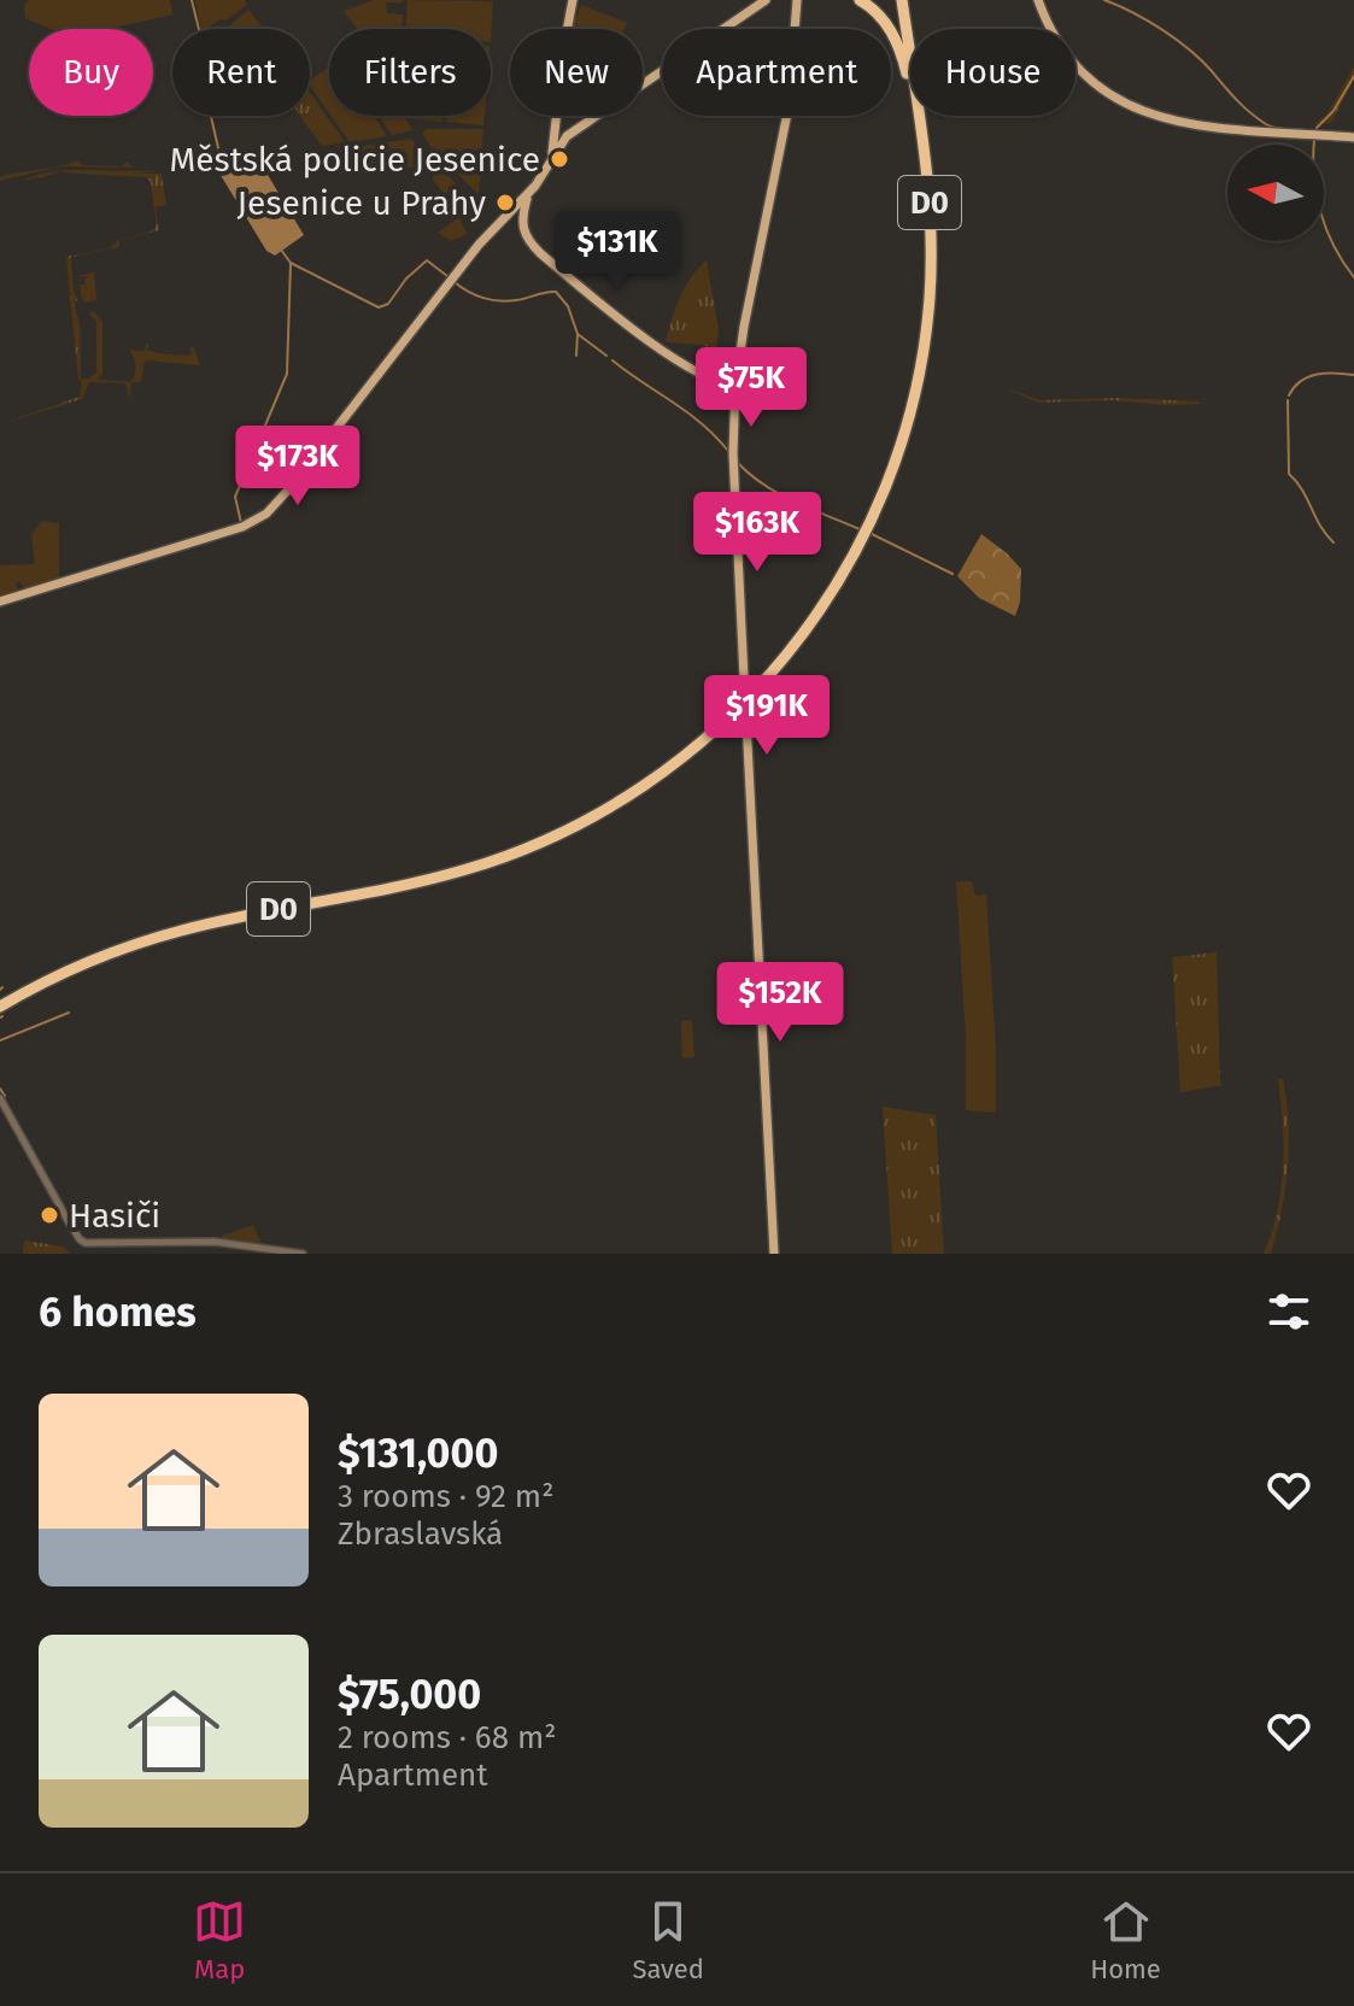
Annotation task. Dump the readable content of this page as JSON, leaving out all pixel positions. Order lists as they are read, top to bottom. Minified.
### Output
{"streets":{"highway":["D0"]},"places":["Městská policie Jesenice","Jesenice u Prahy","Hasiči"],"north":"left","page":{"chip":["Buy","Rent","Filters","New","Apartment","House"],"price":["$131K","$75K","$173K","$163K","$191K","$152K"],"heading":"6 homes","list":[{"name":"$131,000","note":"3 rooms · 92 m² · Zbraslavská"},{"name":"$75,000","note":"2 rooms · 68 m² · Apartment"}],"tabs":["Map","Saved","Home"]}}
